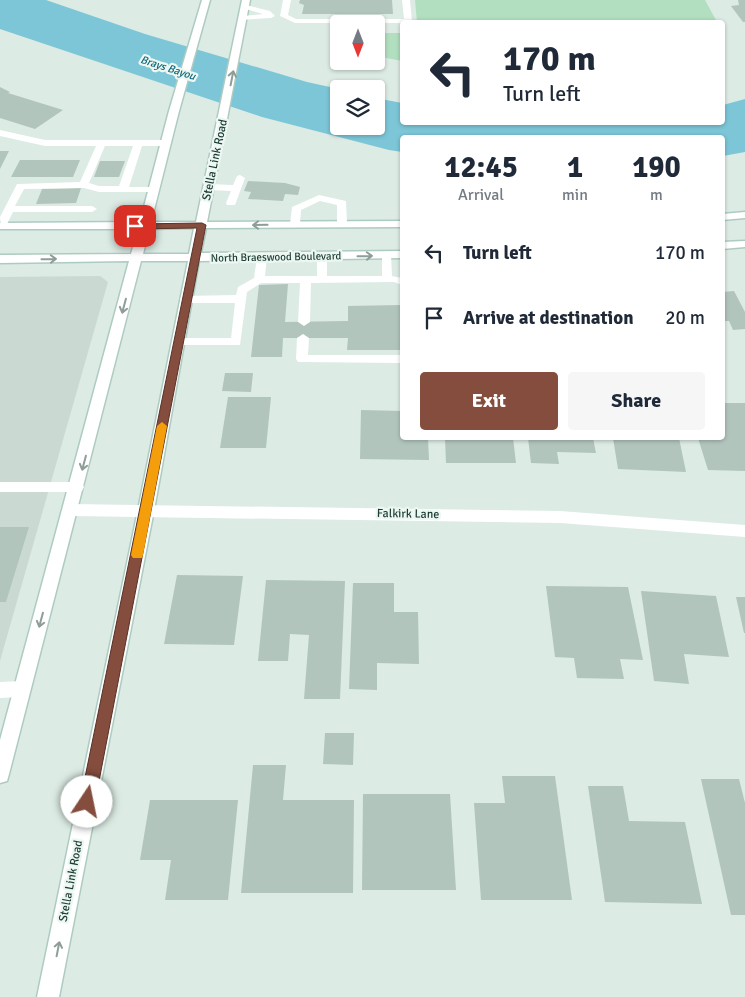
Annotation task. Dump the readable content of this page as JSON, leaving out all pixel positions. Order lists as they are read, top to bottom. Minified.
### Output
{"streets":{"main road":["Stella Link Road","North Braeswood Boulevard","Falkirk Lane"]},"crossings":[["Stella Link Road","North Braeswood Boulevard"],["Stella Link Road","Falkirk Lane"]],"water":["Brays Bayou"],"north":"bottom","page":{"turn":["170 m","Turn left"],"eta":["12:45","Arrival","1","min","190","m"],"list":[{"name":"Turn left","value":"170 m"},{"name":"Arrive at destination","value":"20 m"}],"buttons":["Exit","Share"]}}
